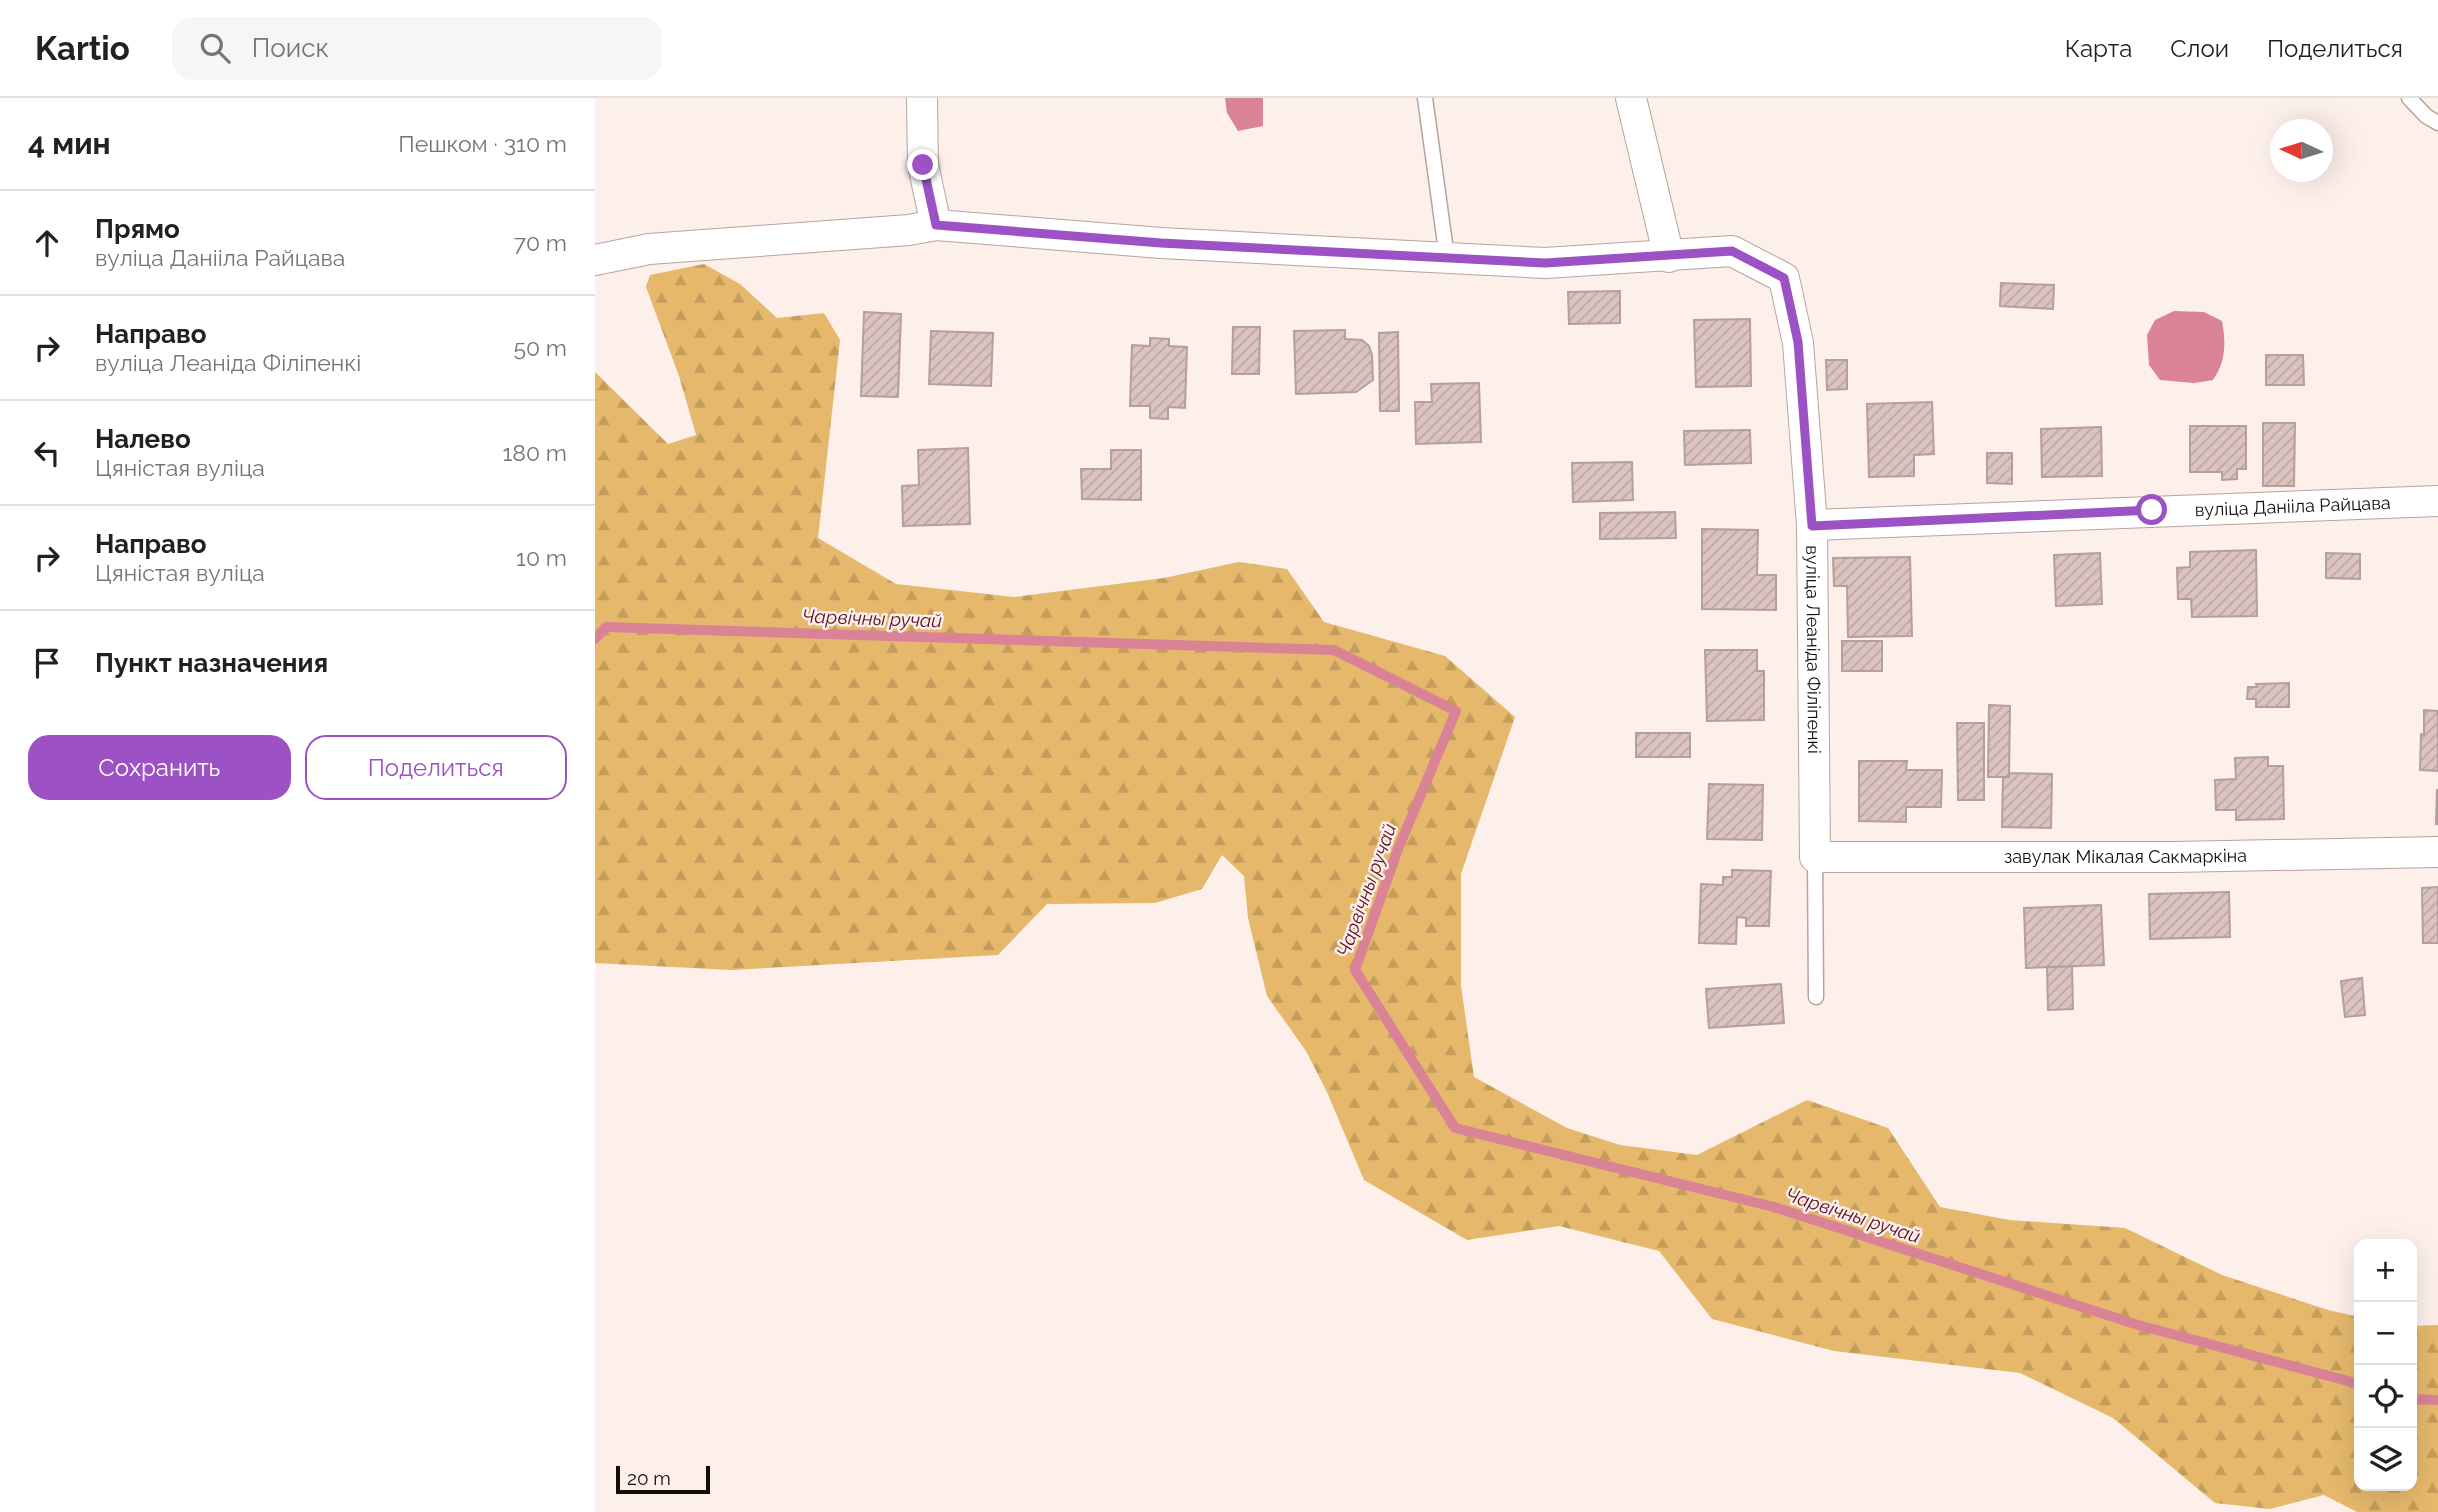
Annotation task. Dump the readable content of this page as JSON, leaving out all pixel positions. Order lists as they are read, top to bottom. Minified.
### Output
{"streets":{"street":["вуліца Данііла Райцава","вуліца Леаніда Філіпенкі","завулак Мікалая Сакмаркіна"]},"crossings":[["вуліца Данііла Райцава","вуліца Леаніда Філіпенкі"],["вуліца Леаніда Філіпенкі","завулак Мікалая Сакмаркіна"]],"water":["Чарвічны ручай"],"scale_bar":"20 m","north":"left","page":{"header":"Kartio","search":"Поиск","nav":["Карта","Слои","Поделиться"],"heading":["4 мин","Пешком · 310 m"],"list":[["Прямо","вуліца Данііла Райцава","70 m"],["Направо","вуліца Леаніда Філіпенкі","50 m"],["Налево","Цяністая вуліца","180 m"],["Направо","Цяністая вуліца","10 m"],"Пункт назначения"],"buttons":["Сохранить","Поделиться"],"map_buttons":["+","−"],"scale":"20 m"}}
